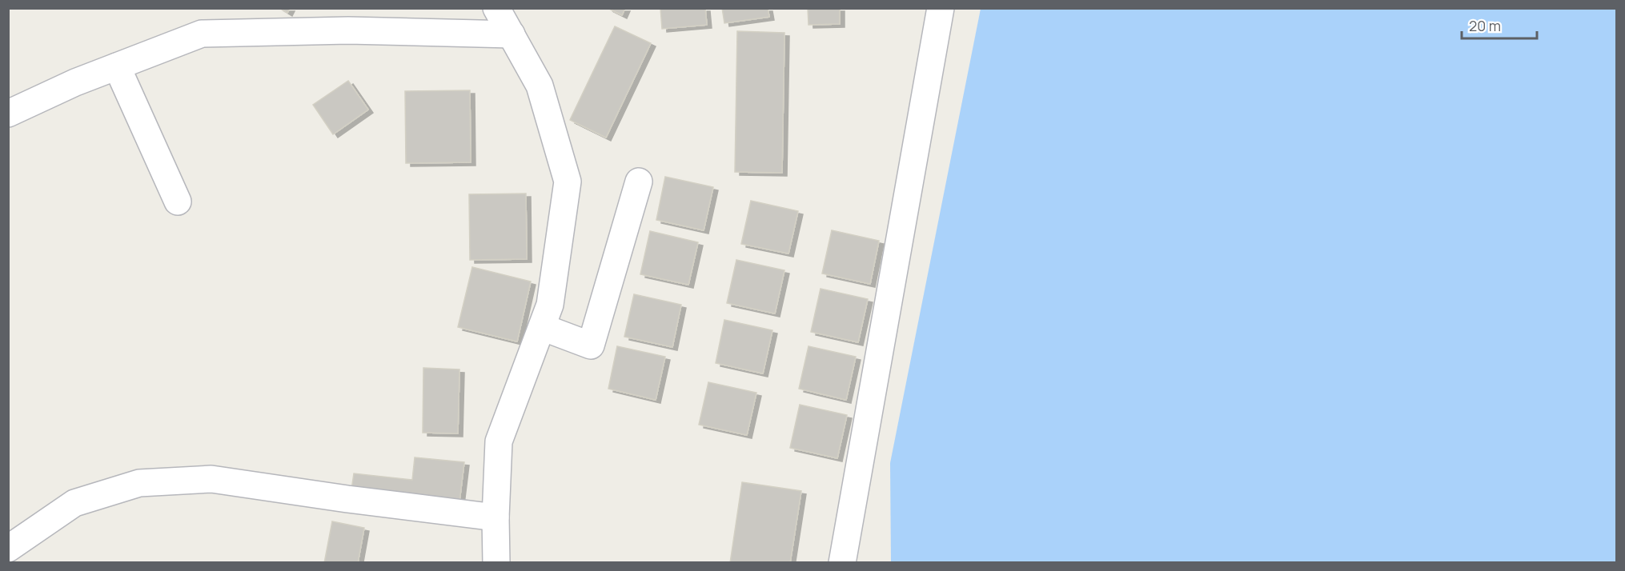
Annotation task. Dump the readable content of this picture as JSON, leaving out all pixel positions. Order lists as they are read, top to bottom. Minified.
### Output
{"scale_bar":"20 m"}
